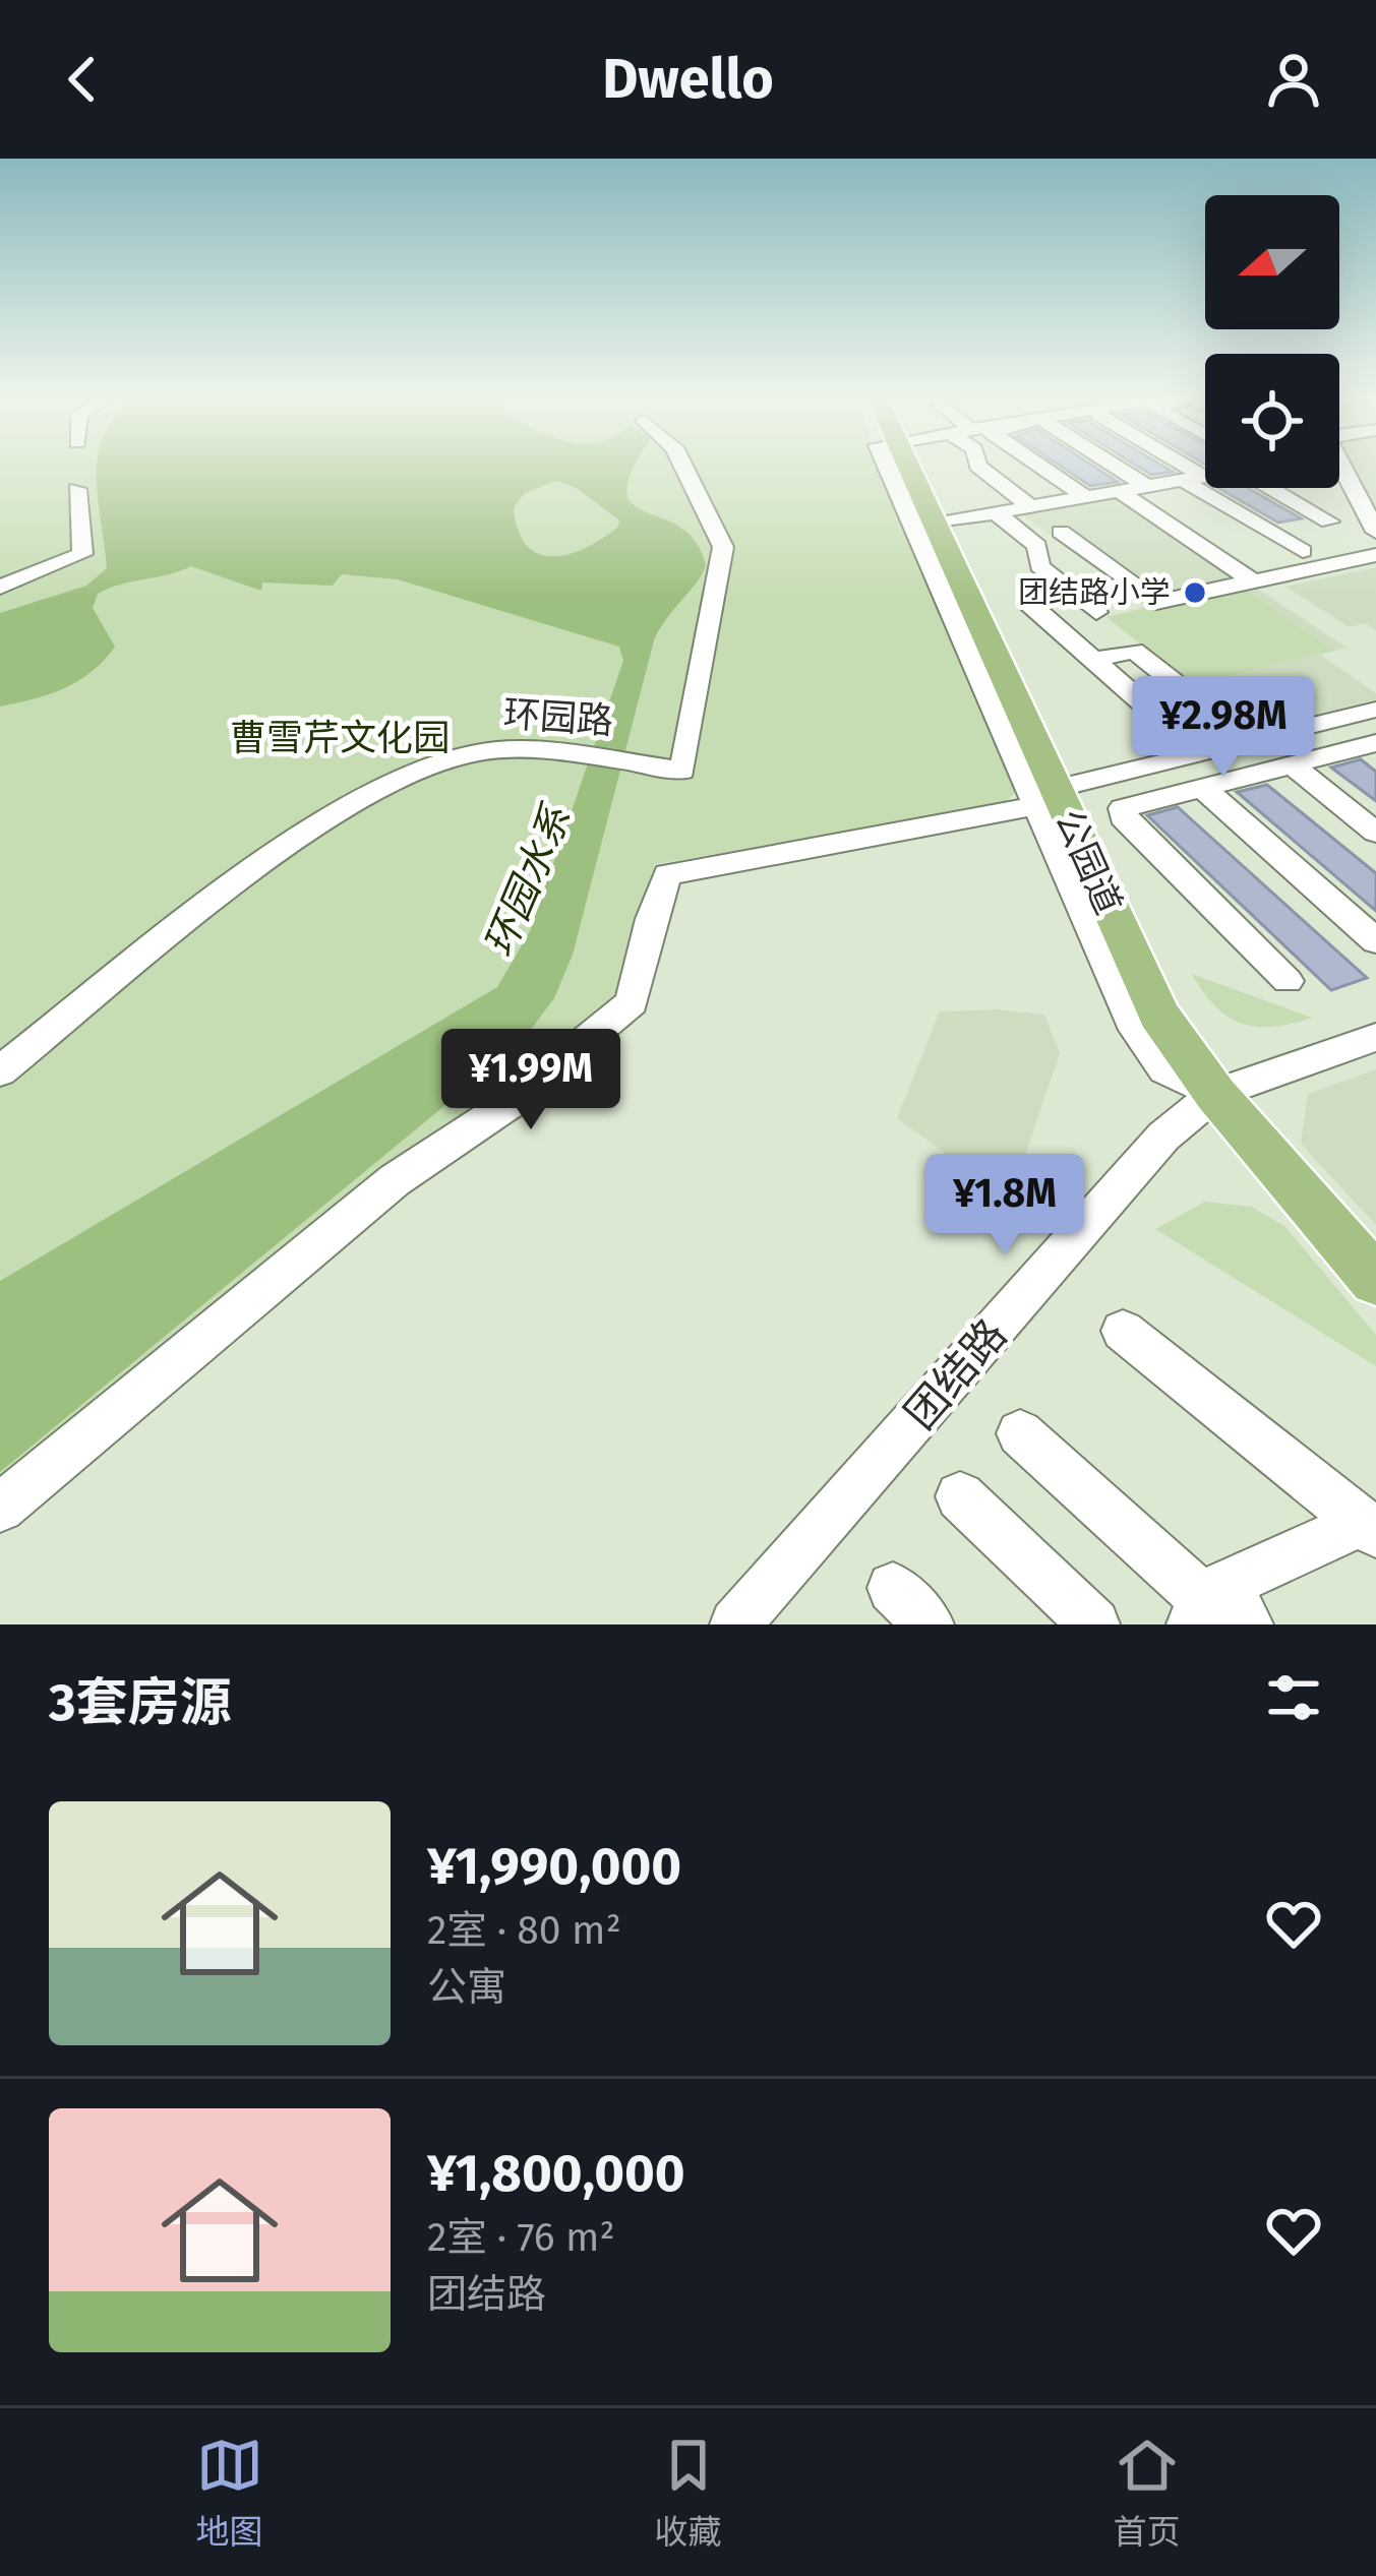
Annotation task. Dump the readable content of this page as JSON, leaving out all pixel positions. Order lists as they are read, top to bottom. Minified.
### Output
{"streets":{"main road":["公园道"],"street":["环园路","团结路"]},"crossings":[["公园道","团结路"]],"water":["环园水系"],"parks":["曹雪芹文化园"],"places":["团结路小学"],"north":"left","page":{"header":"Dwello","price":["¥2.98M","¥1.99M","¥1.8M"],"heading":"3套房源","list":[{"name":"¥1,990,000","note":"2室 · 80 m² · 公寓"},{"name":"¥1,800,000","note":"2室 · 76 m² · 团结路"}],"tabs":["地图","收藏","首页"]}}
